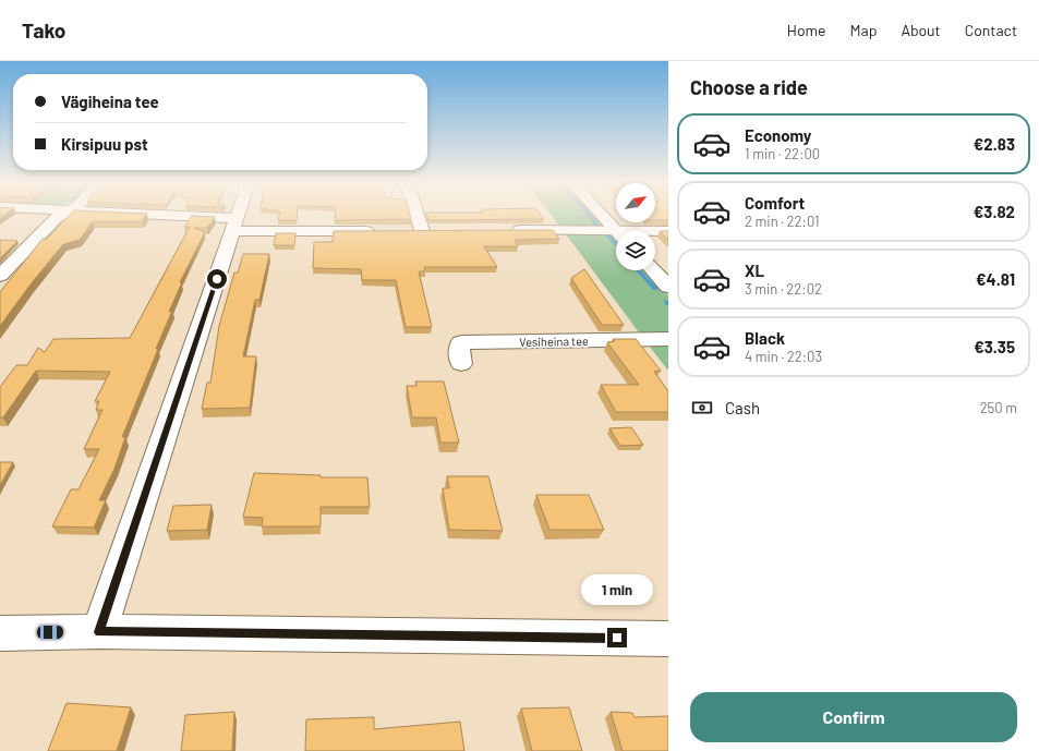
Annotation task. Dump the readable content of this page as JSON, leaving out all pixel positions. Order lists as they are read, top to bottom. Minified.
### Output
{"streets":{"street":["Vesiheina tee"]},"north":"top right","page":{"header":"Tako","nav":["Home","Map","About","Contact"],"heading":"Choose a ride","banner":["Vägiheina tee","Kirsipuu pst"],"list":[{"name":"Economy","note":"1 min · 22:00","value":"€2.83"},{"name":"Comfort","note":"2 min · 22:01","value":"€3.82"},{"name":"XL","note":"3 min · 22:02","value":"€4.81"},{"name":"Black","note":"4 min · 22:03","value":"€3.35"}],"pay":["Cash","250 m"],"bubble":"1 min","buttons":"Confirm"}}
